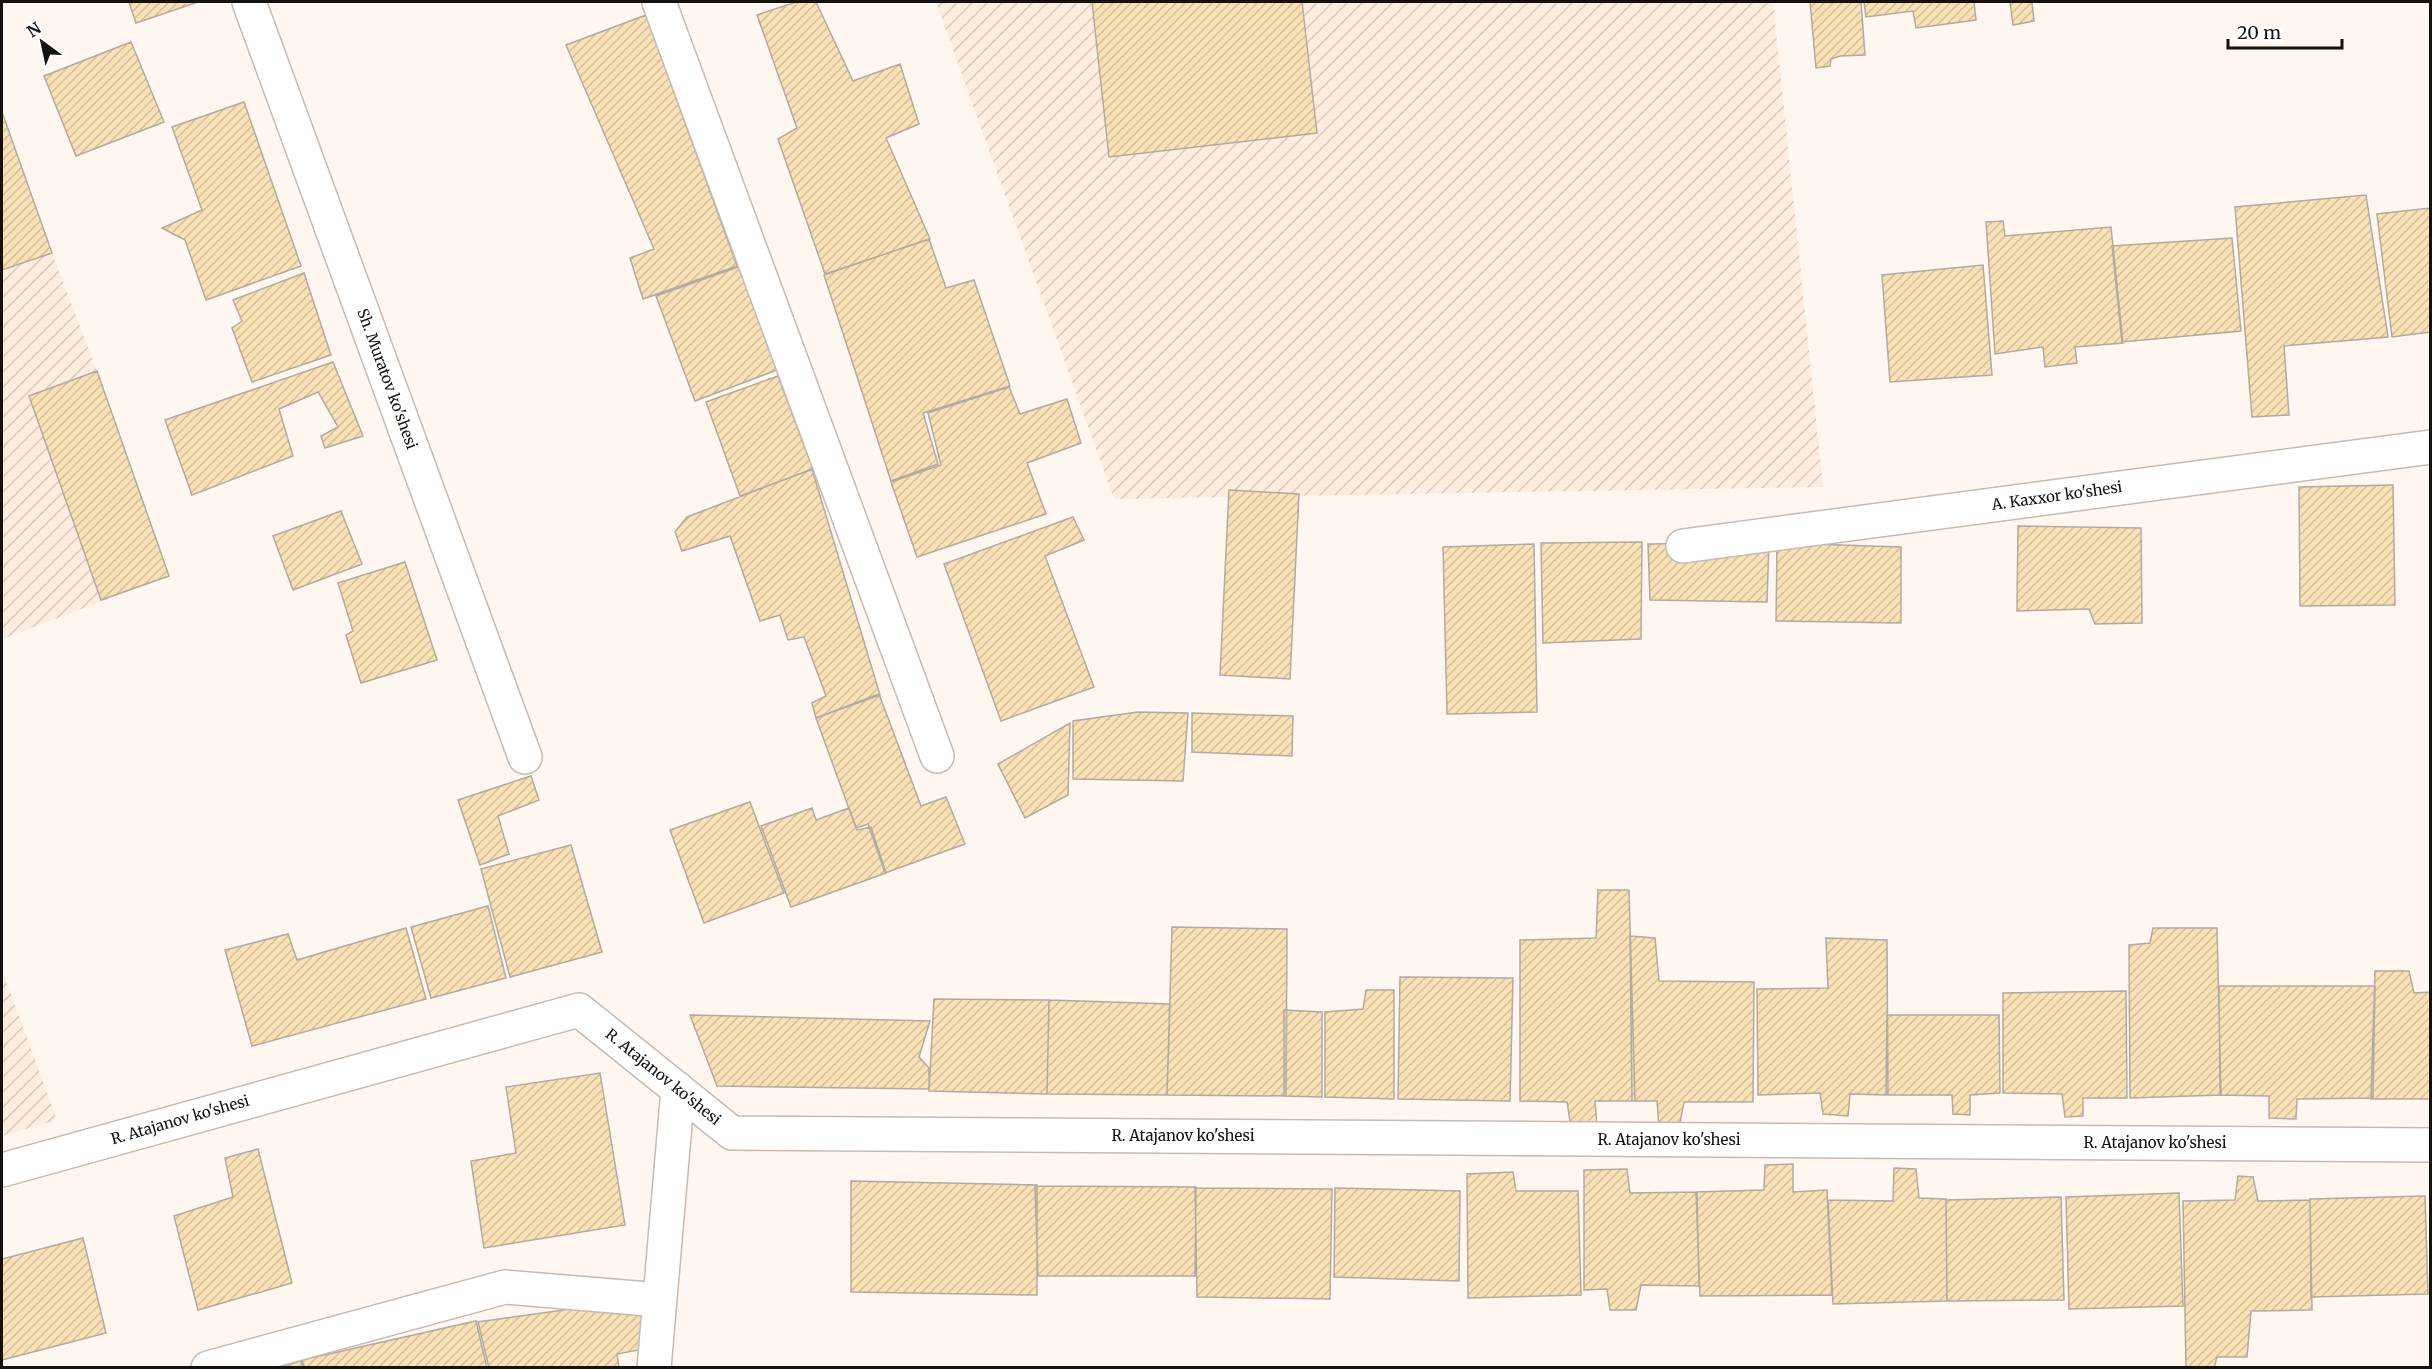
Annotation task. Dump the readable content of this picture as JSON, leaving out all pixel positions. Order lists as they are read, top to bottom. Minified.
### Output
{"streets":{"street":["Sh. Muratov ko'shesi","A. Kaxxor ko'shesi","R. Atajanov ko'shesi"]},"scale_bar":"20 m","north":"top left"}
